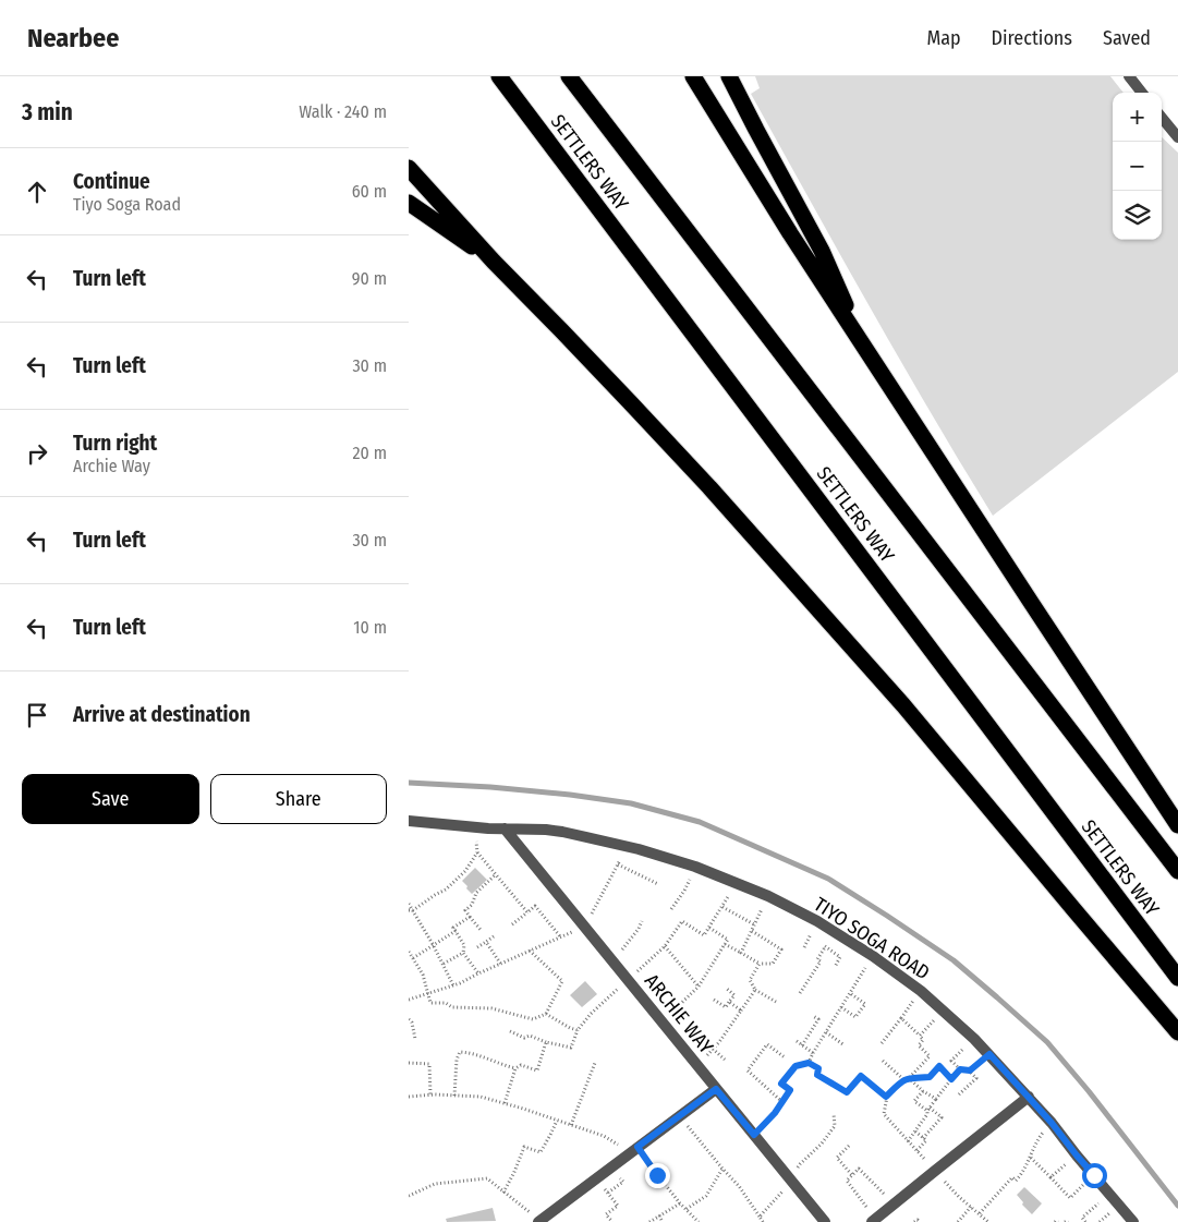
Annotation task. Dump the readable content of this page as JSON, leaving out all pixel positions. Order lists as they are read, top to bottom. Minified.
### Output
{"streets":{"highway":["SETTLERS WAY"],"street":["TIYO SOGA ROAD","ARCHIE WAY"]},"crossings":[["TIYO SOGA ROAD","ARCHIE WAY"]],"page":{"header":"Nearbee","nav":["Map","Directions","Saved"],"heading":["3 min","Walk · 240 m"],"map_buttons":["+","−"],"list":[["Continue","Tiyo Soga Road","60 m"],["Turn left","90 m"],["Turn left","30 m"],["Turn right","Archie Way","20 m"],["Turn left","30 m"],["Turn left","10 m"],"Arrive at destination"],"buttons":["Save","Share"]}}
